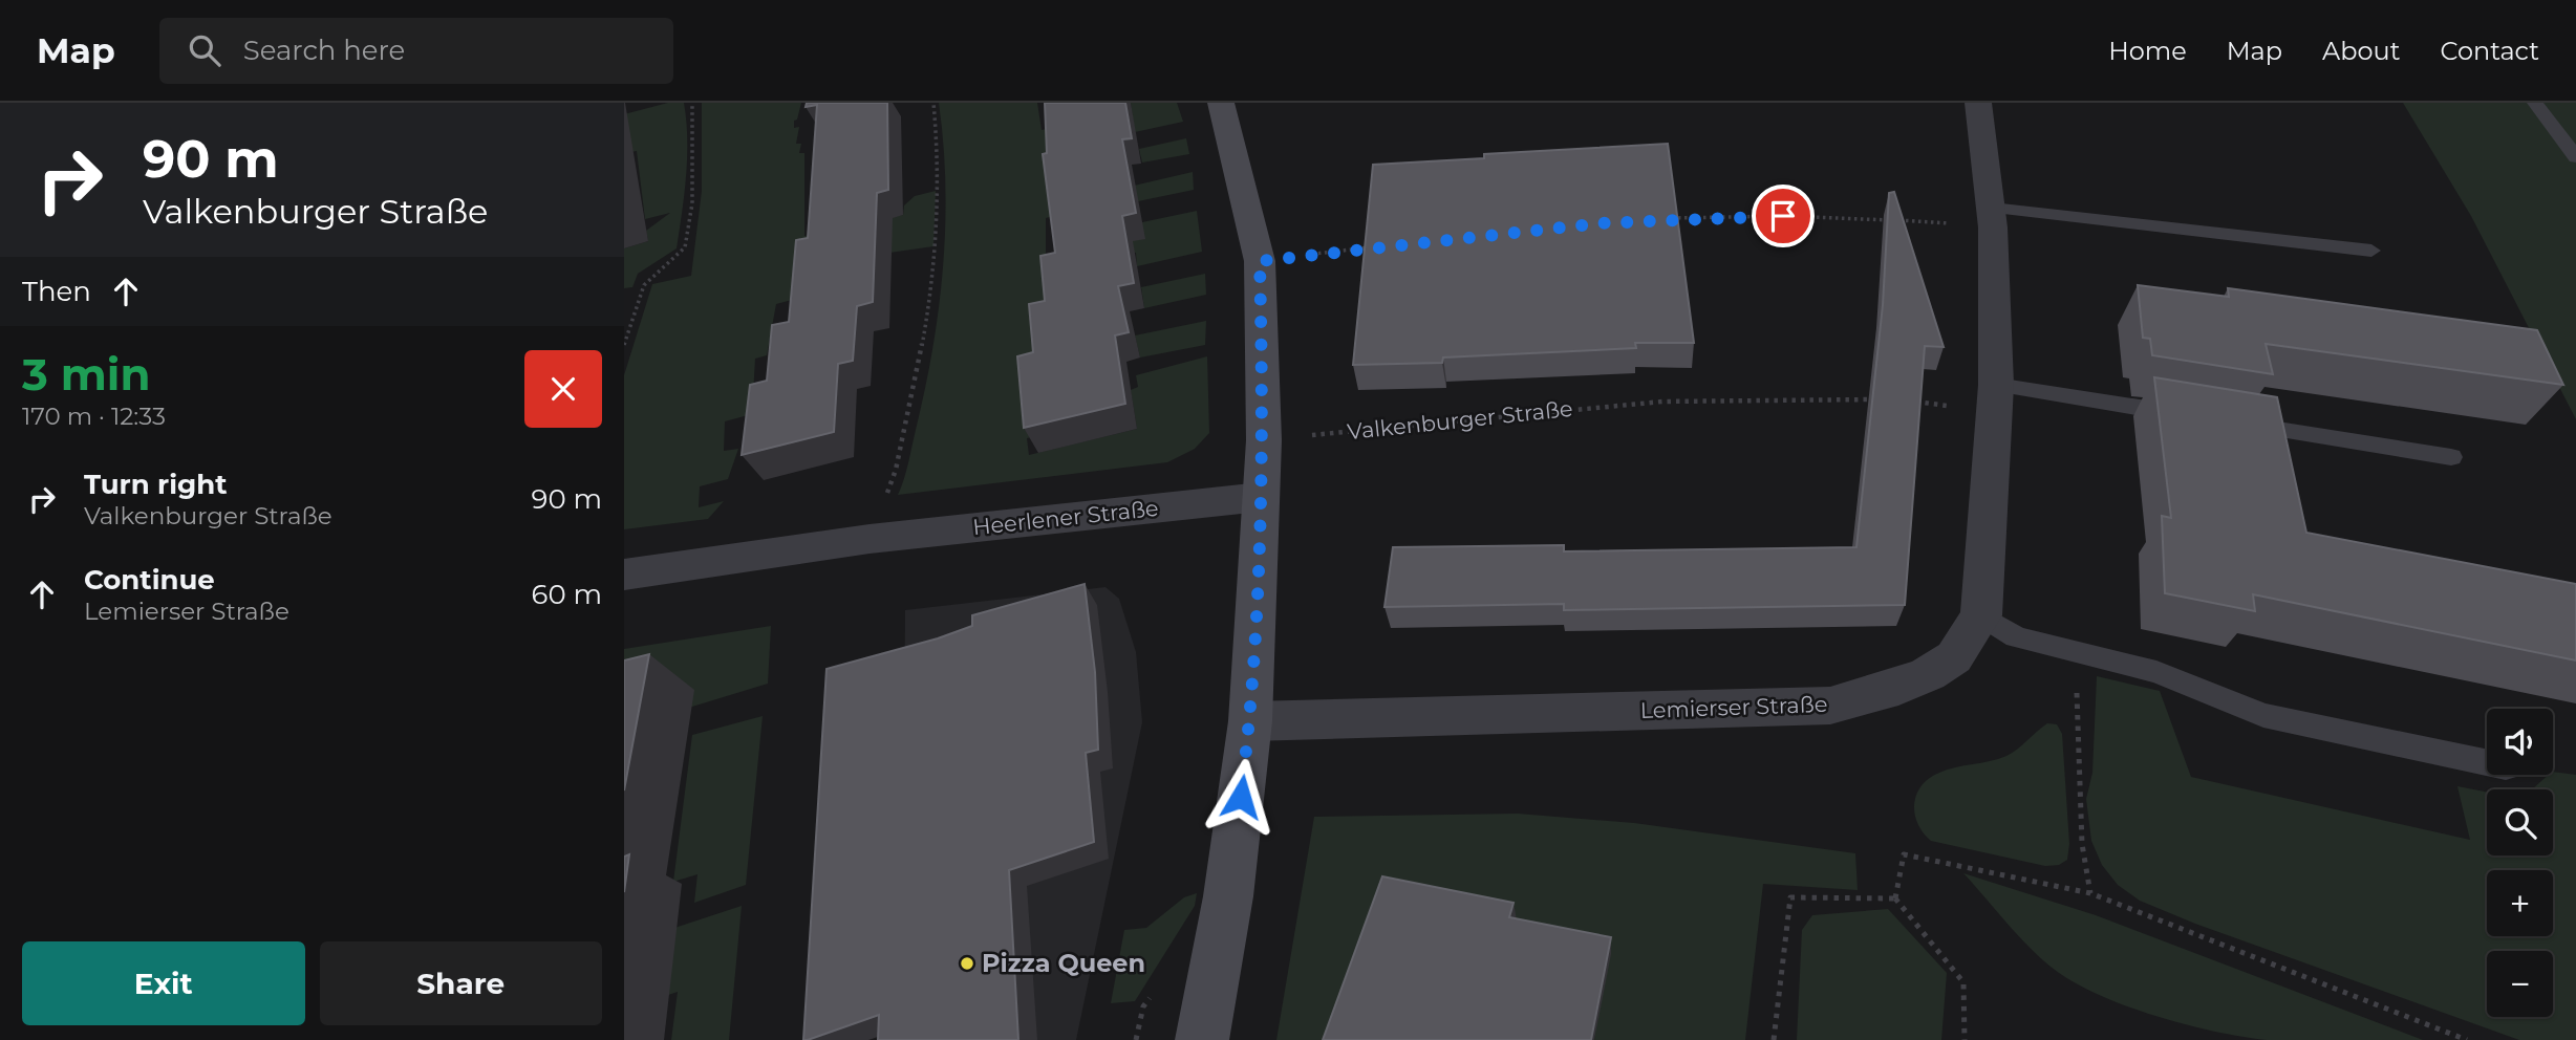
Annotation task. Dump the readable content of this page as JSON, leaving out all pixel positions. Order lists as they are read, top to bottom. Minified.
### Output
{"streets":{"street":["Heerlener Straße","Lemierser Straße"],"path":["Valkenburger Straße"]},"places":["Pizza Queen"],"page":{"header":"Map","search":"Search here","nav":["Home","Map","About","Contact"],"turn":["90 m","Valkenburger Straße"],"then":"Then","heading":["3 min","170 m · 12:33"],"list":[{"name":"Turn right","note":"Valkenburger Straße","value":"90 m"},{"name":"Continue","note":"Lemierser Straße","value":"60 m"}],"map_buttons":["+","−"],"buttons":["Exit","Share"]}}
